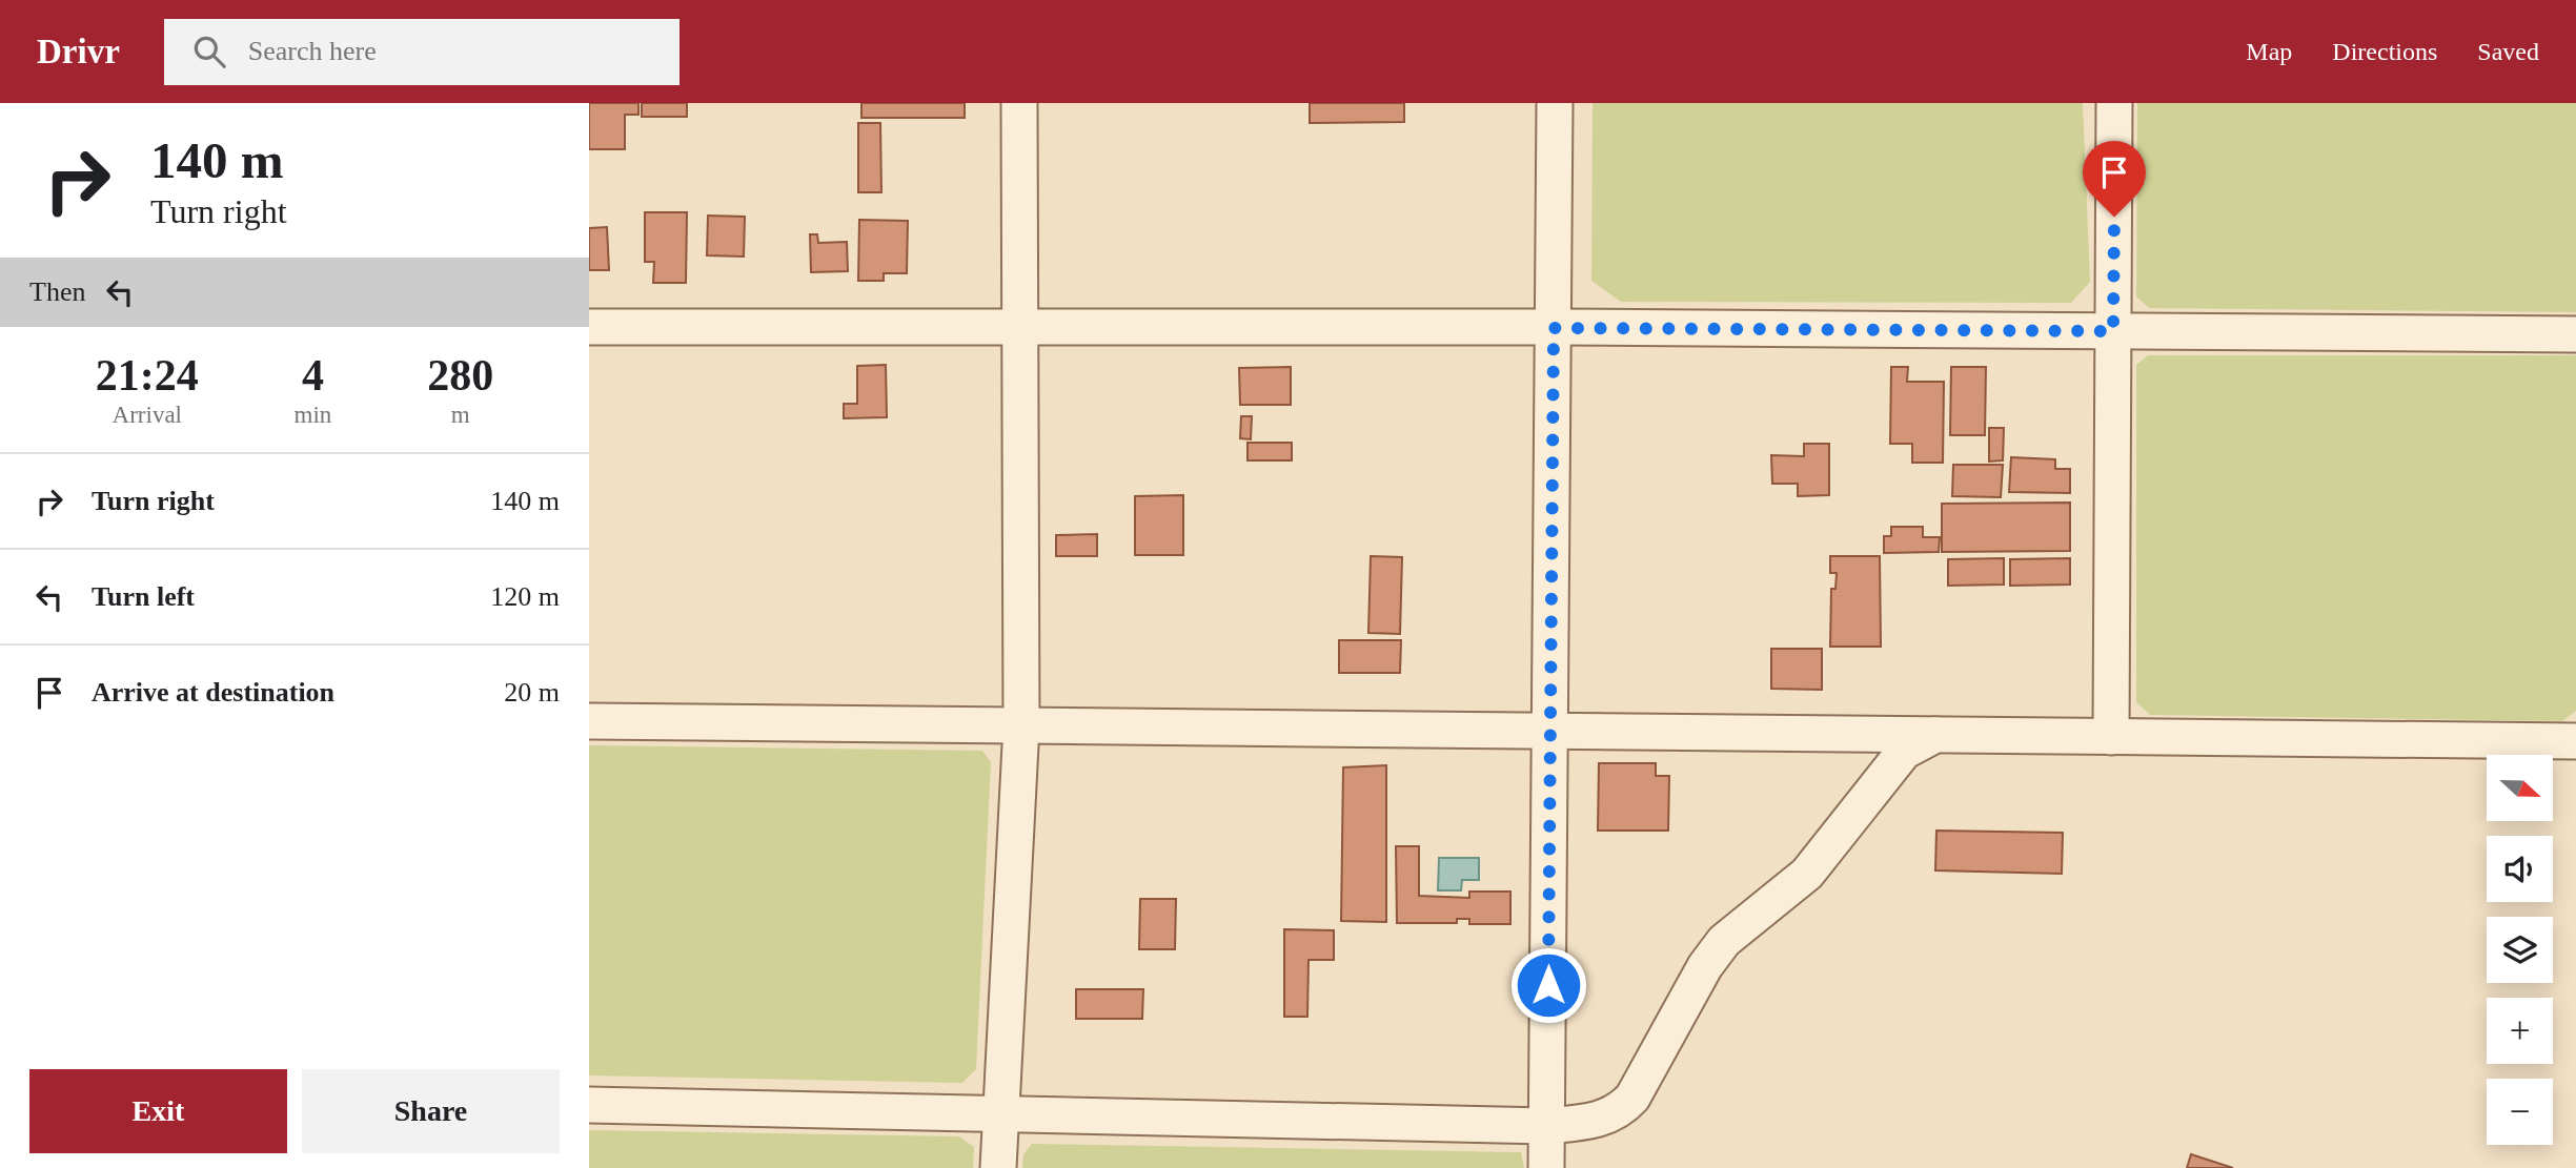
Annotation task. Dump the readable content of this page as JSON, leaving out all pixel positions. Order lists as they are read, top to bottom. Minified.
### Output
{"north":"right","page":{"header":"Drivr","search":"Search here","nav":["Map","Directions","Saved"],"turn":["140 m","Turn right"],"then":"Then","eta":["21:24","Arrival","4","min","280","m"],"list":[{"name":"Turn right","value":"140 m"},{"name":"Turn left","value":"120 m"},{"name":"Arrive at destination","value":"20 m"}],"map_buttons":["+","−"],"buttons":["Exit","Share"]}}
